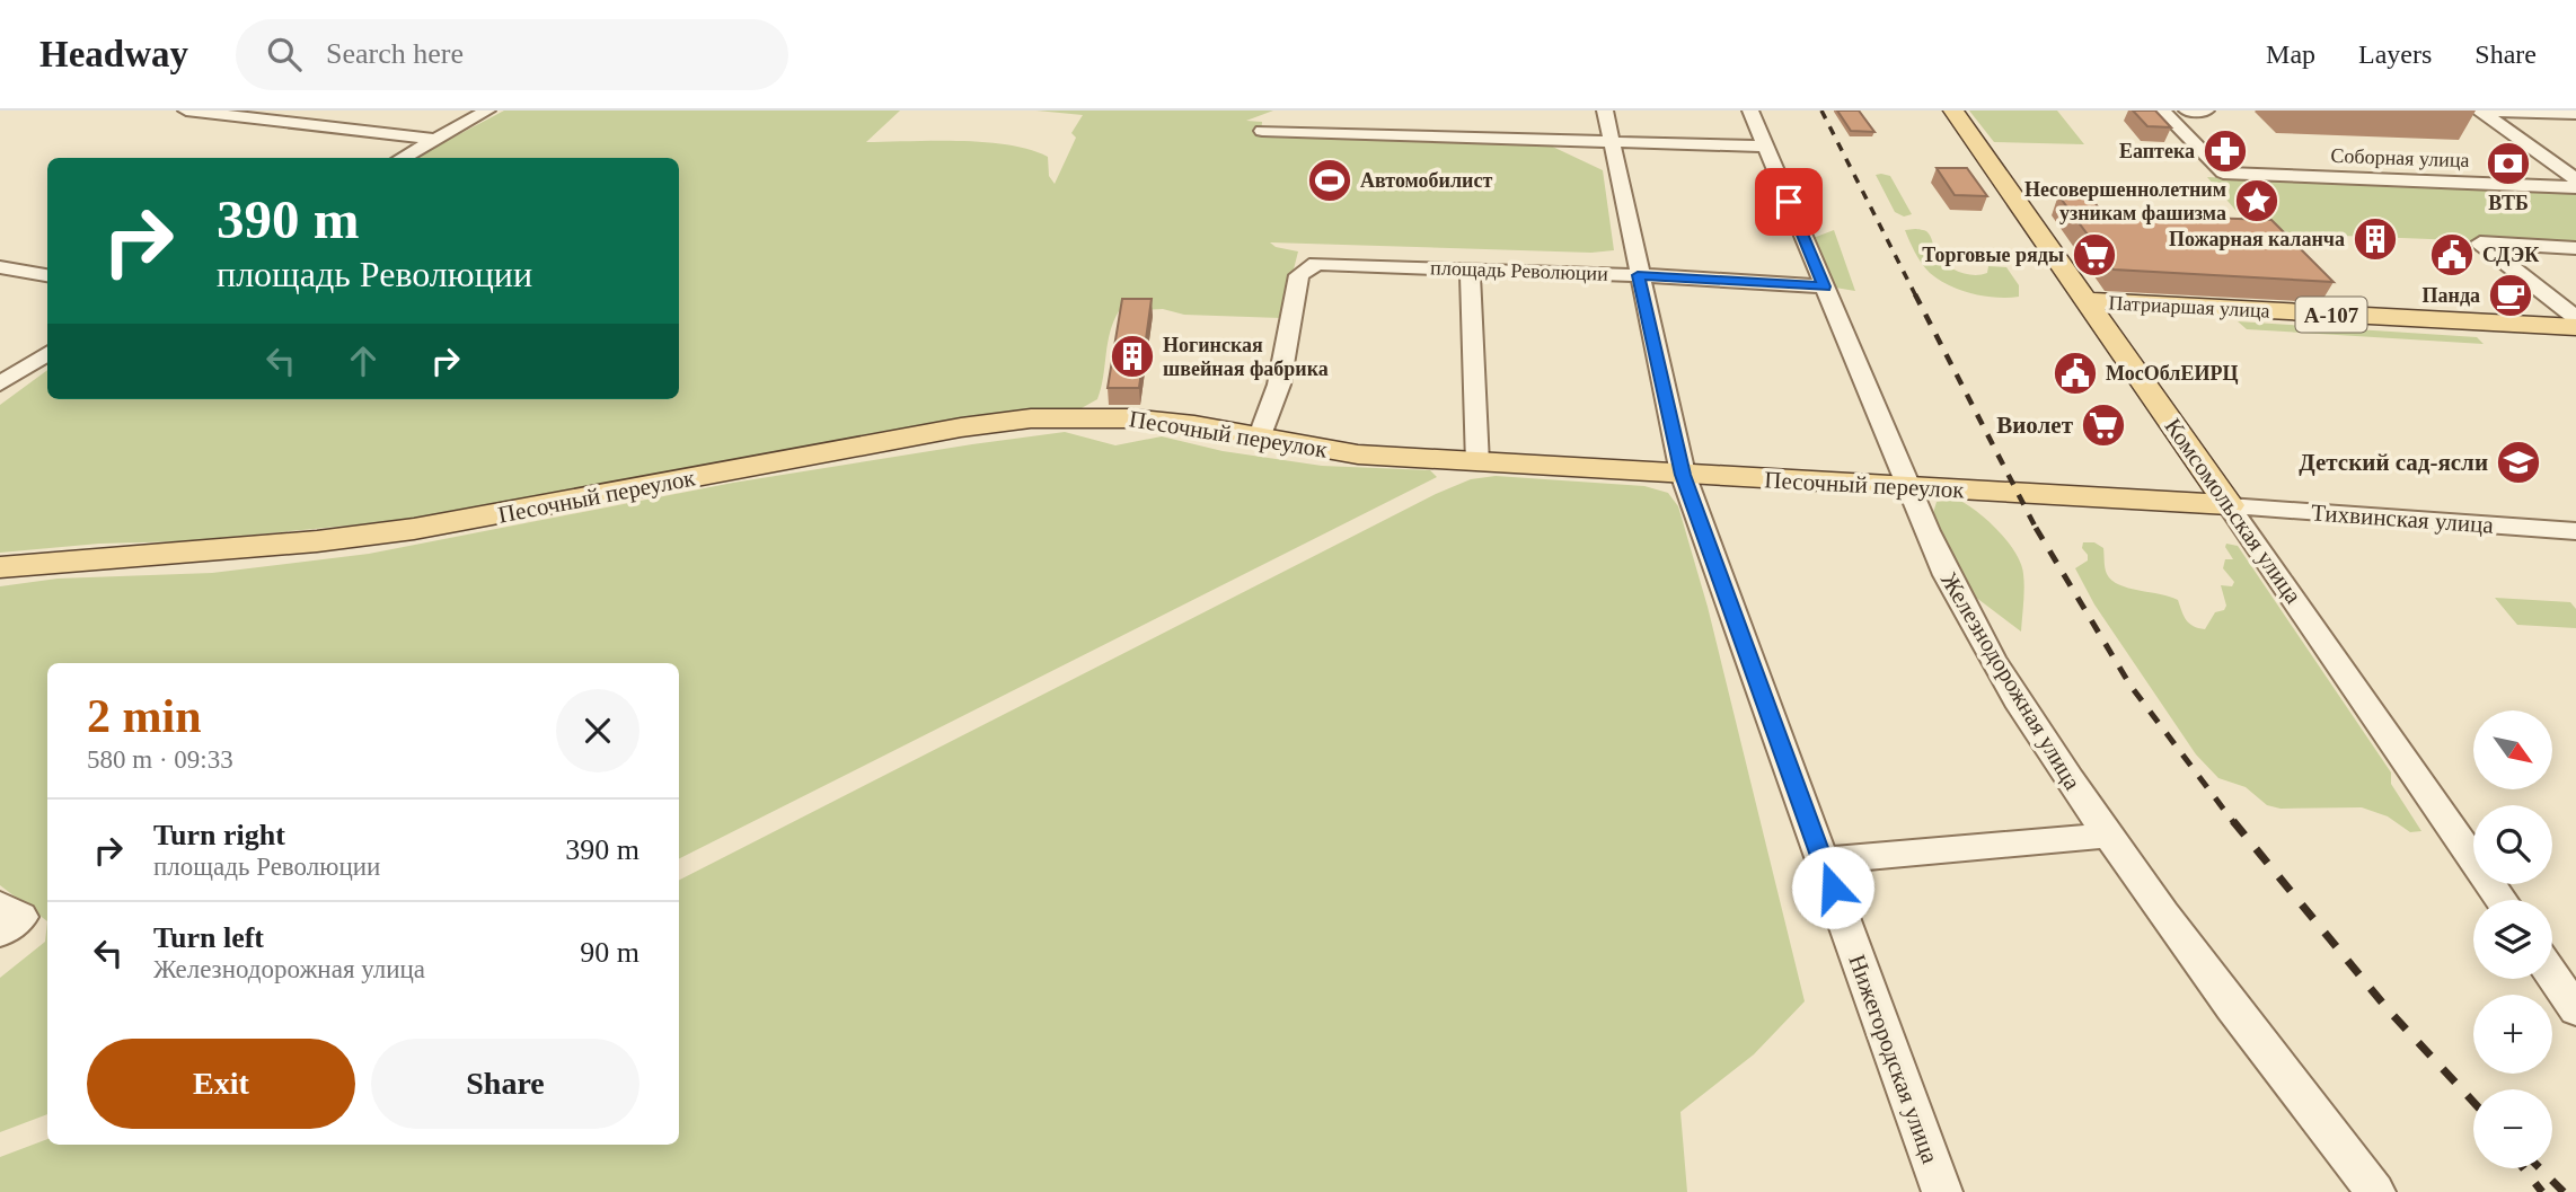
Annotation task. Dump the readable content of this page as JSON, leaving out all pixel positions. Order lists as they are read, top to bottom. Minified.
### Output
{"streets":{"main road":["Патриаршая улица","А-107","Песочный переулок","Комсомольская улица"],"street":["Соборная улица","площадь Революции","Тихвинская улица","Железнодорожная улица","Нижегородская улица"]},"crossings":[["площадь Революции","Песочный переулок"],["площадь Революции","Железнодорожная улица"],["площадь Революции","Нижегородская улица"],["Патриаршая улица","Комсомольская улица"],["Песочный переулок","Комсомольская улица"],["Песочный переулок","Тихвинская улица"],["Песочный переулок","Железнодорожная улица"],["Песочный переулок","Нижегородская улица"],["Комсомольская улица","Тихвинская улица"]],"places":{"pharmacy":["Еаптека"],"bank":["ВТБ"],"sports":["Автомобилист"],"place":["Несовершеннолетним узникам фашизма"],"building":["Пожарная каланча","Ногинская швейная фабрика"],"supermarket":["Торговые ряды","Виолет"],"public building":["СДЭК","МосОблЕИРЦ"],"cafe":["Панда"],"school or university":["Детский сад-ясли"]},"north":"bottom right","page":{"header":"Headway","search":"Search here","nav":["Map","Layers","Share"],"turn":["390 m","площадь Революции"],"heading":["2 min","580 m · 09:33"],"map_buttons":["+","−"],"list":[{"name":"Turn right","note":"площадь Революции","value":"390 m"},{"name":"Turn left","note":"Железнодорожная улица","value":"90 m"}],"buttons":["Exit","Share"]}}
